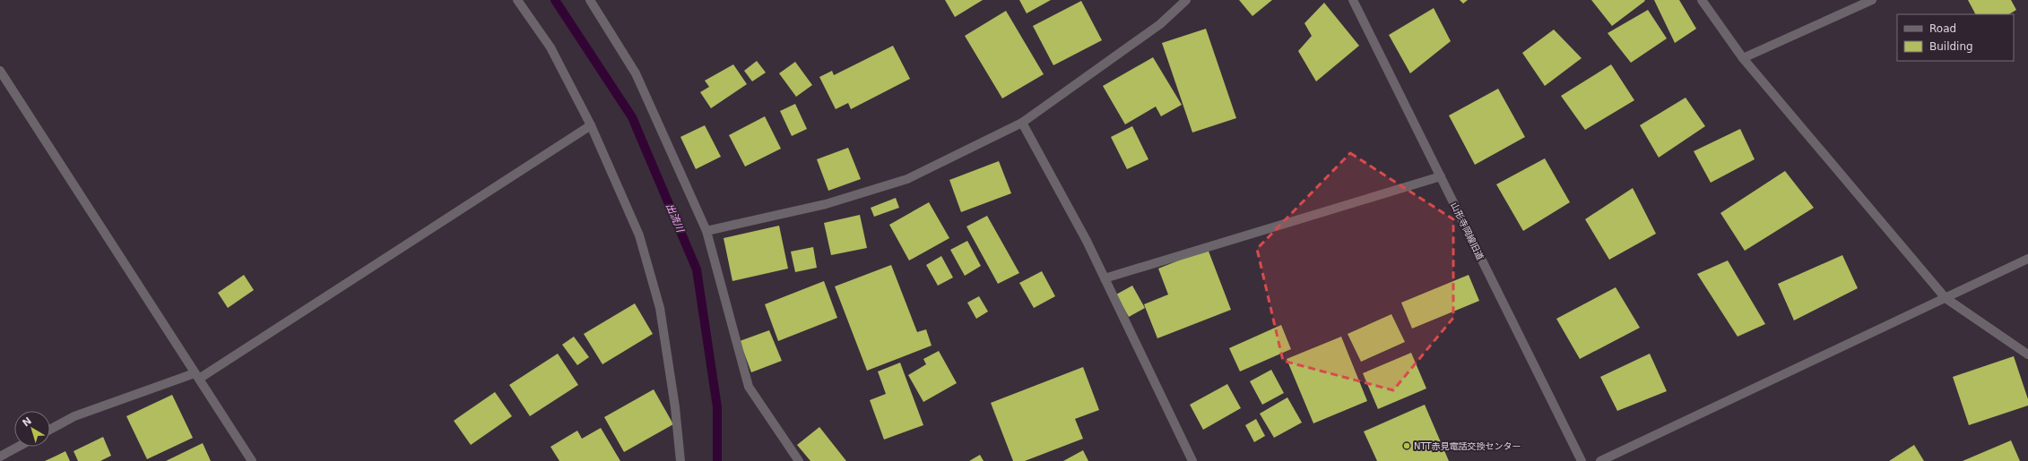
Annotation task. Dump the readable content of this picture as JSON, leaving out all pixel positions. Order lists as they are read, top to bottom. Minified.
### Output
{"streets":{"street":["山形寺岡線旧道"]},"water":["出流川"],"places":["NTT赤見電話交換センター"],"legend":["Road","Building"],"north":"top left"}
